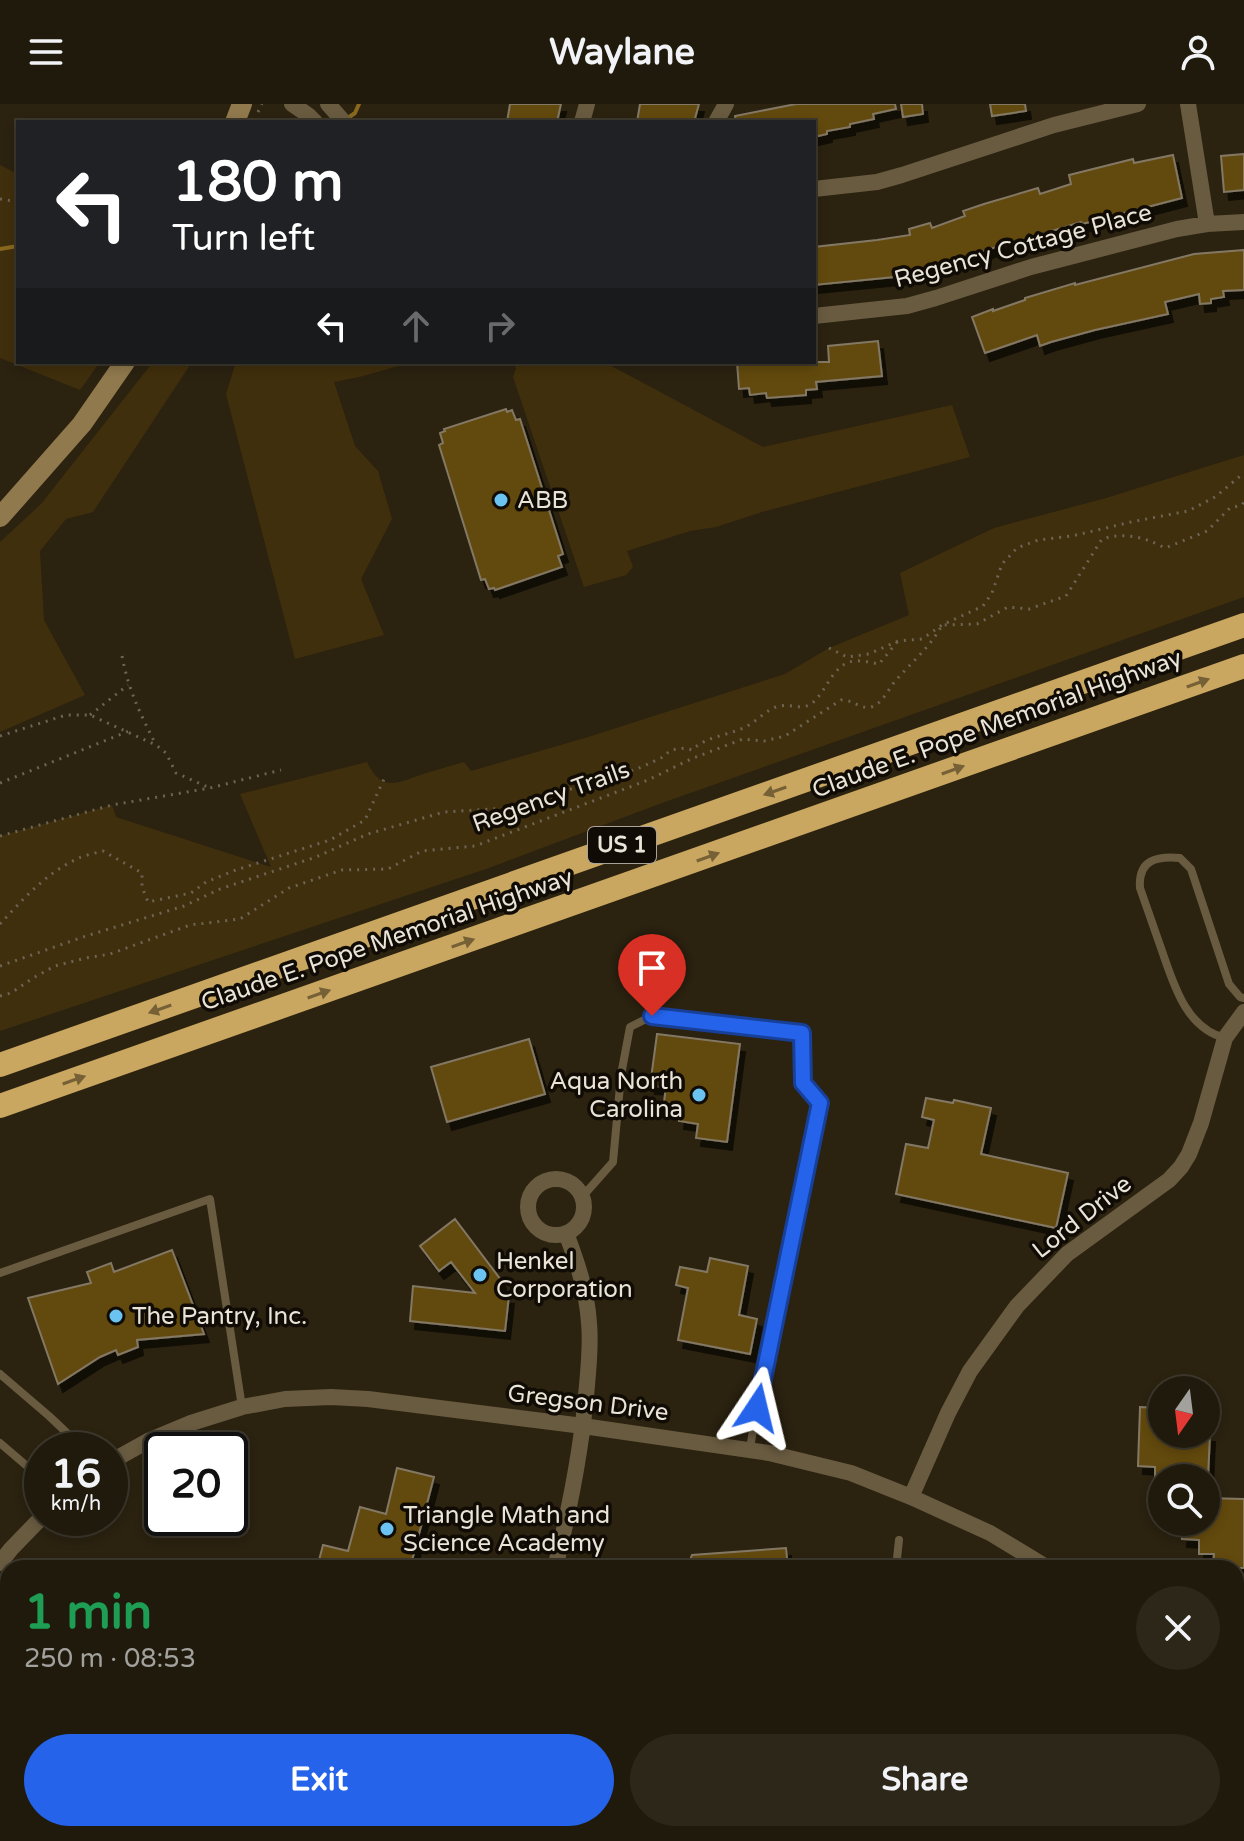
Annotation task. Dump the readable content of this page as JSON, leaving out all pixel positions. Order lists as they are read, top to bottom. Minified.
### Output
{"streets":{"highway":["Claude E. Pope Memorial Highway","US 1"],"street":["Regency Cottage Place","Lord Drive","Gregson Drive"],"path":["Regency Trails"]},"crossings":[["Lord Drive","Gregson Drive"]],"places":["ABB","Aqua North Carolina","Henkel Corporation","The Pantry, Inc.","Triangle Math and Science Academy"],"north":"bottom","page":{"header":"Waylane","turn":["180 m","Turn left"],"speed":"16 km/h","limit":"20","heading":["1 min","250 m · 08:53"],"buttons":["Exit","Share"]}}
